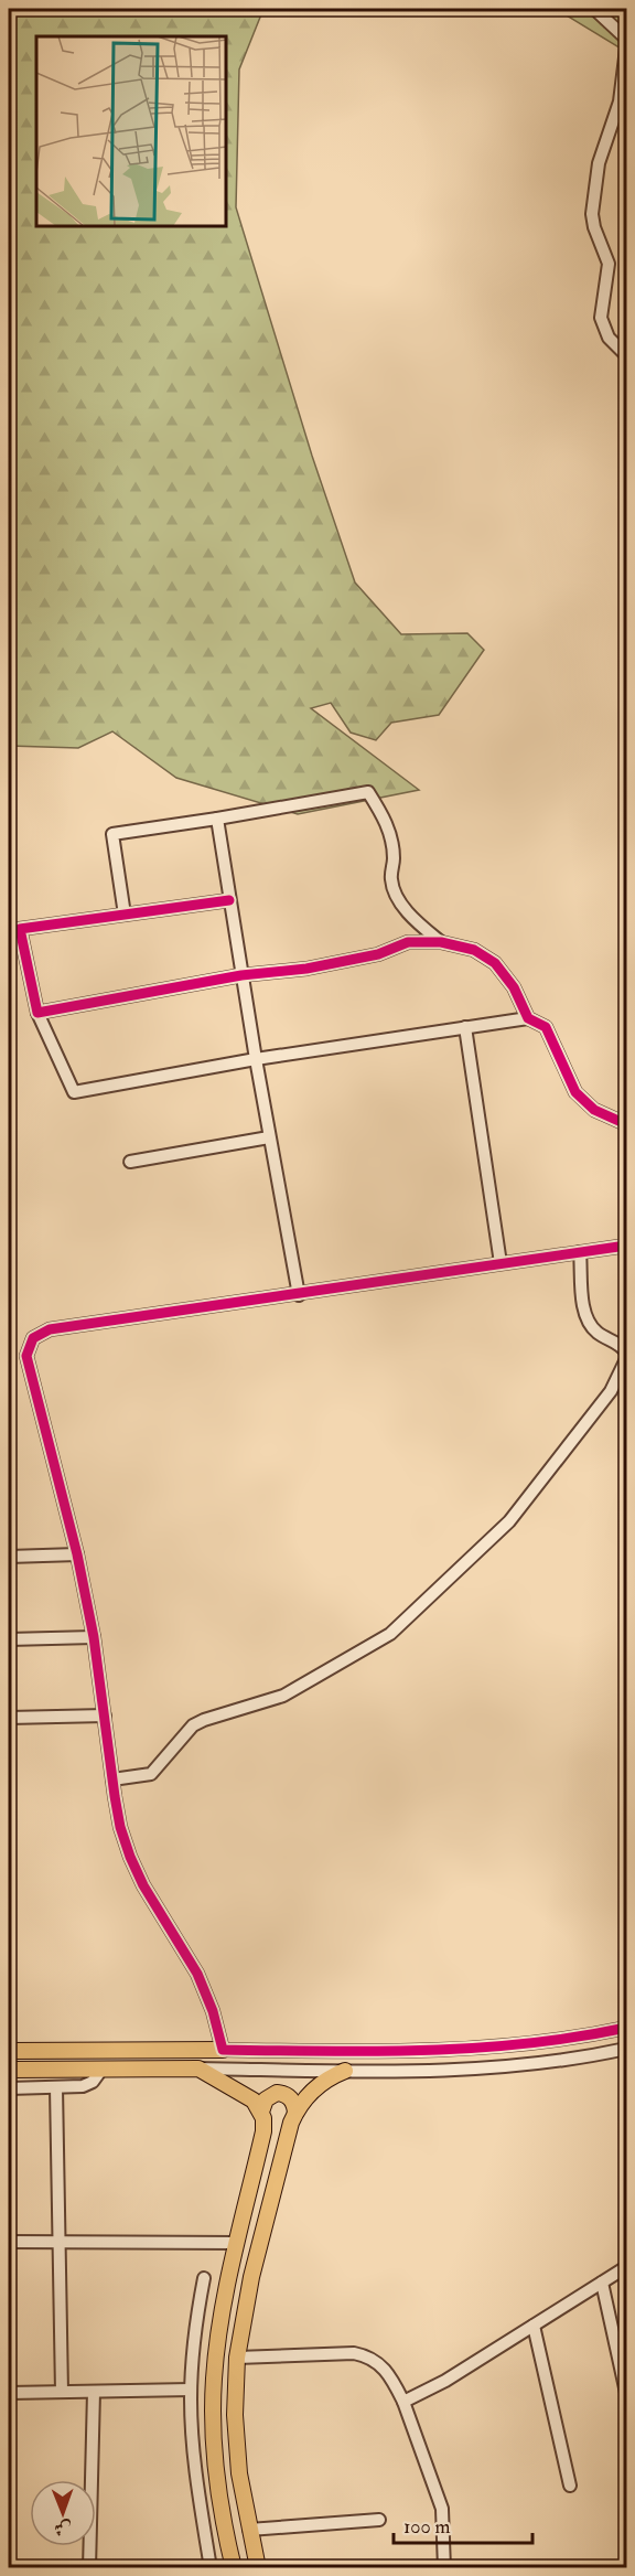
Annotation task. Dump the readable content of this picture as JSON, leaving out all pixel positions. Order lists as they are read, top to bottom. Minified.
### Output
{"scale_bar":"100 m","north":"bottom"}
